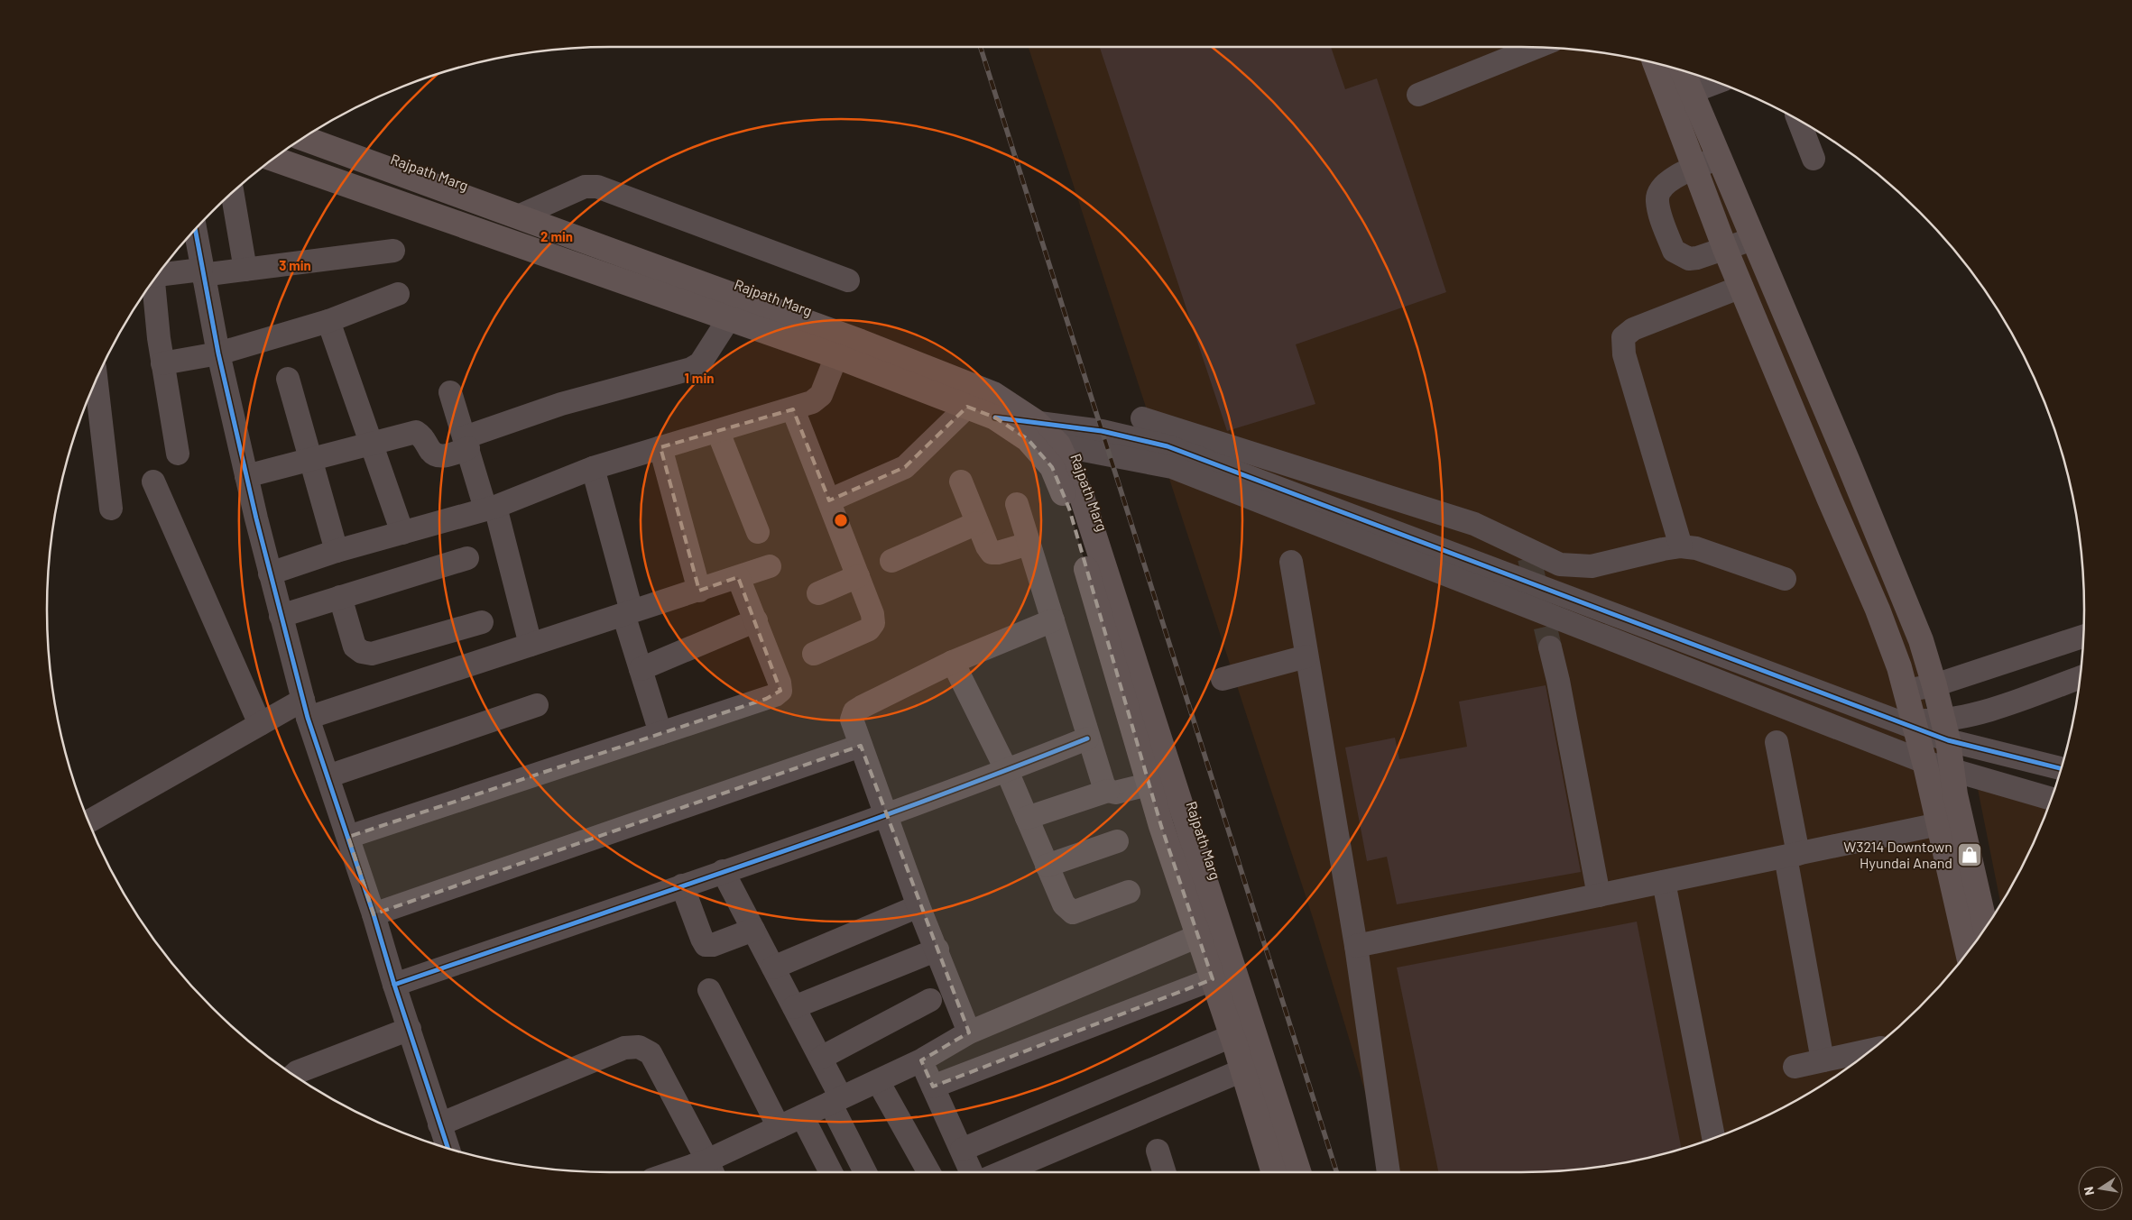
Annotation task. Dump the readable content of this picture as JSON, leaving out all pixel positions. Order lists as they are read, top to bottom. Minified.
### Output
{"streets":{"main road":["Rajpath Marg"]},"places":{"shop":["W3214 Downtown Hyundai Anand"]},"north":"left","rings":["2 min","3 min","1 min"]}
